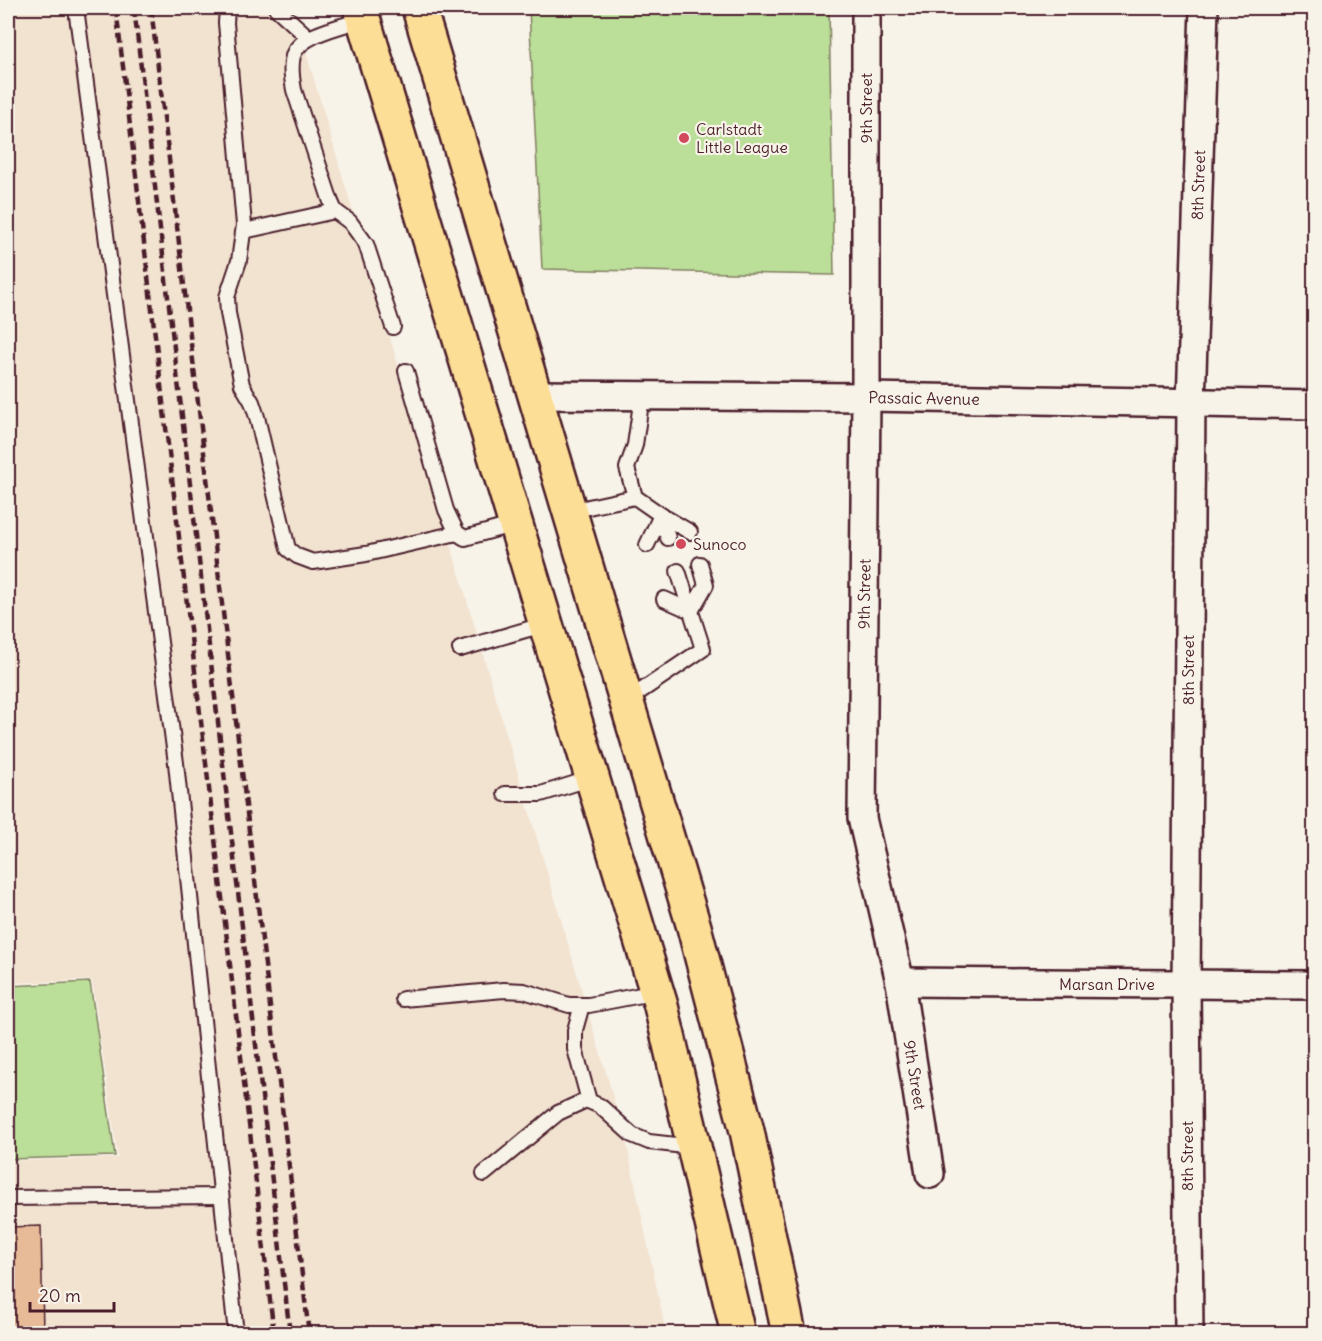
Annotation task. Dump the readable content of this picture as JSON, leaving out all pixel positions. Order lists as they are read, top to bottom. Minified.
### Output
{"streets":{"street":["9th Street","8th Street","Passaic Avenue","Marsan Drive"]},"crossings":[["9th Street","Passaic Avenue"],["9th Street","Marsan Drive"],["8th Street","Passaic Avenue"],["8th Street","Marsan Drive"]],"places":["Carlstadt Little League","Sunoco"],"scale_bar":"20 m"}
